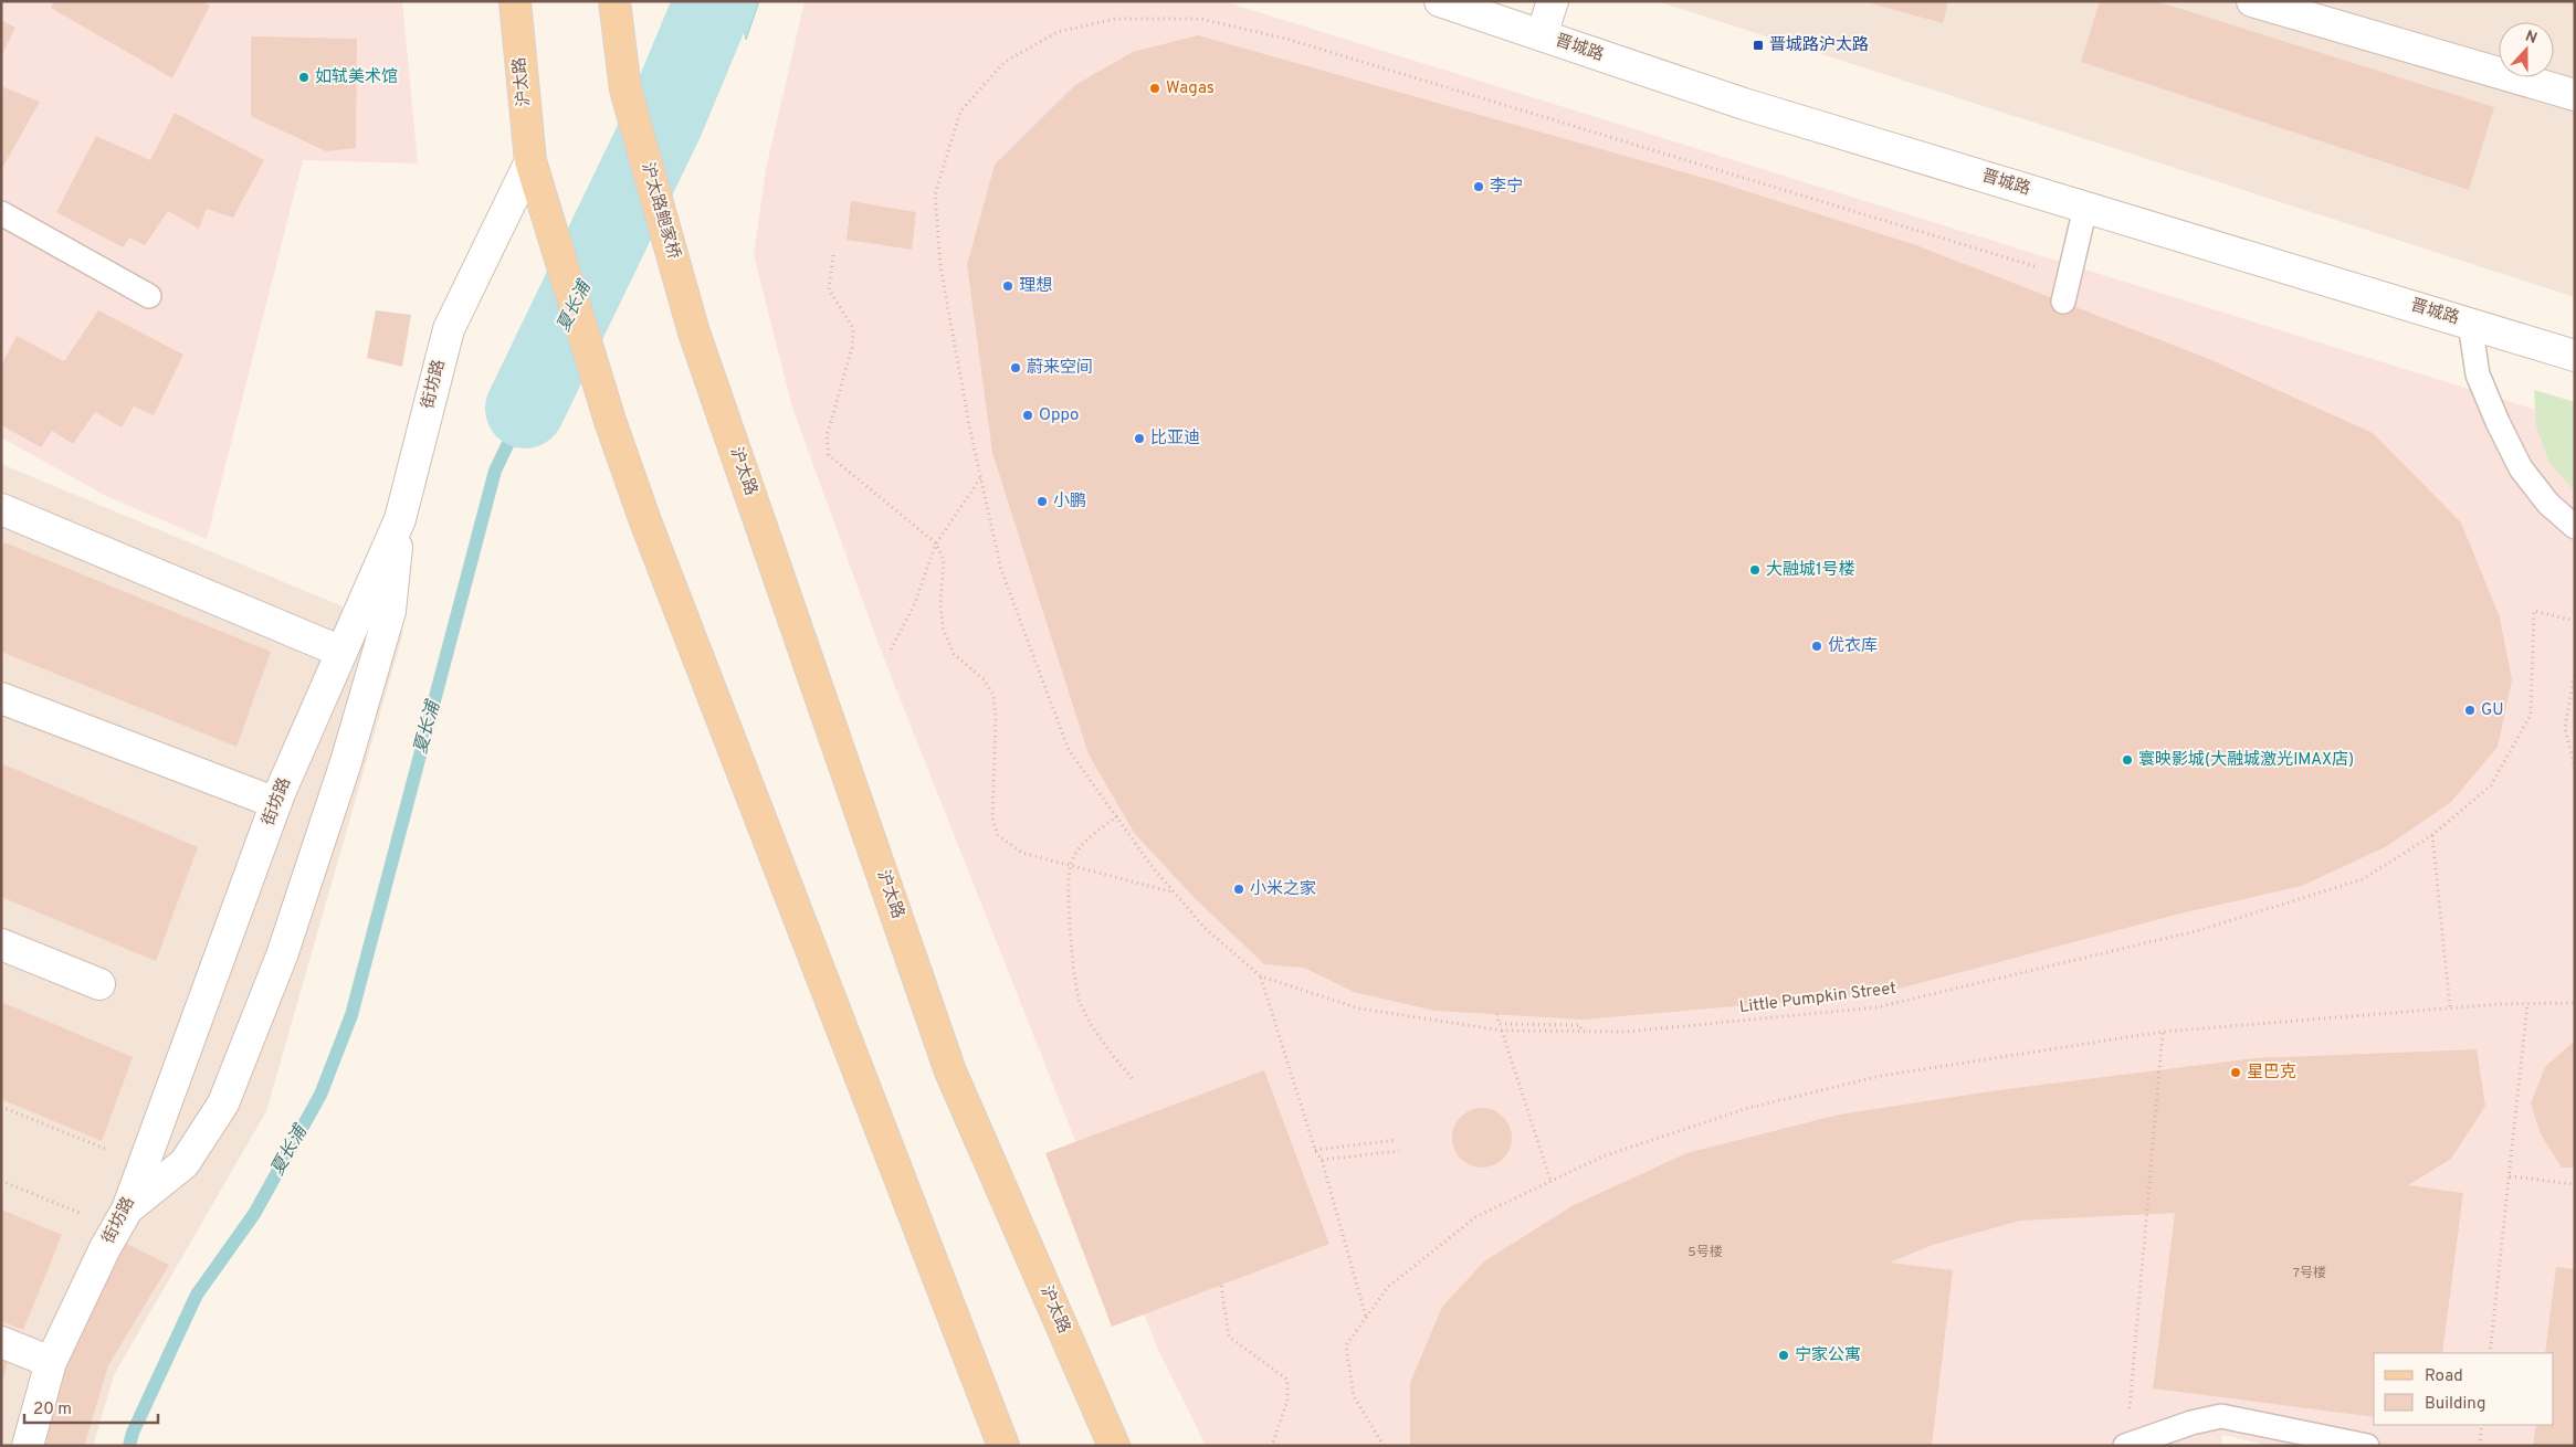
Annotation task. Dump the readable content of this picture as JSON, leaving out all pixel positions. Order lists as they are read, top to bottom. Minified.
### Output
{"streets":{"main road":["沪太路","沪太路鲍家桥"],"street":["晋城路","街坊路"],"path":["Little Pumpkin Street"]},"crossings":[["沪太路","沪太路鲍家桥"],["沪太路","街坊路"]],"water":["夏长浦"],"places":{"transit":["晋城路沪太路"],"other":["如轼美术馆","Wagas","李宁","理想","蔚来空间","Oppo","比亚迪","小鹏","大融城1号楼","优衣库","GU","寰映影城(大融城激光IMAX店)","小米之家","星巴克","宁家公寓"]},"house_numbers":["5号楼","7号楼"],"legend":["Road","Building"],"scale_bar":"20 m","north":"top"}
